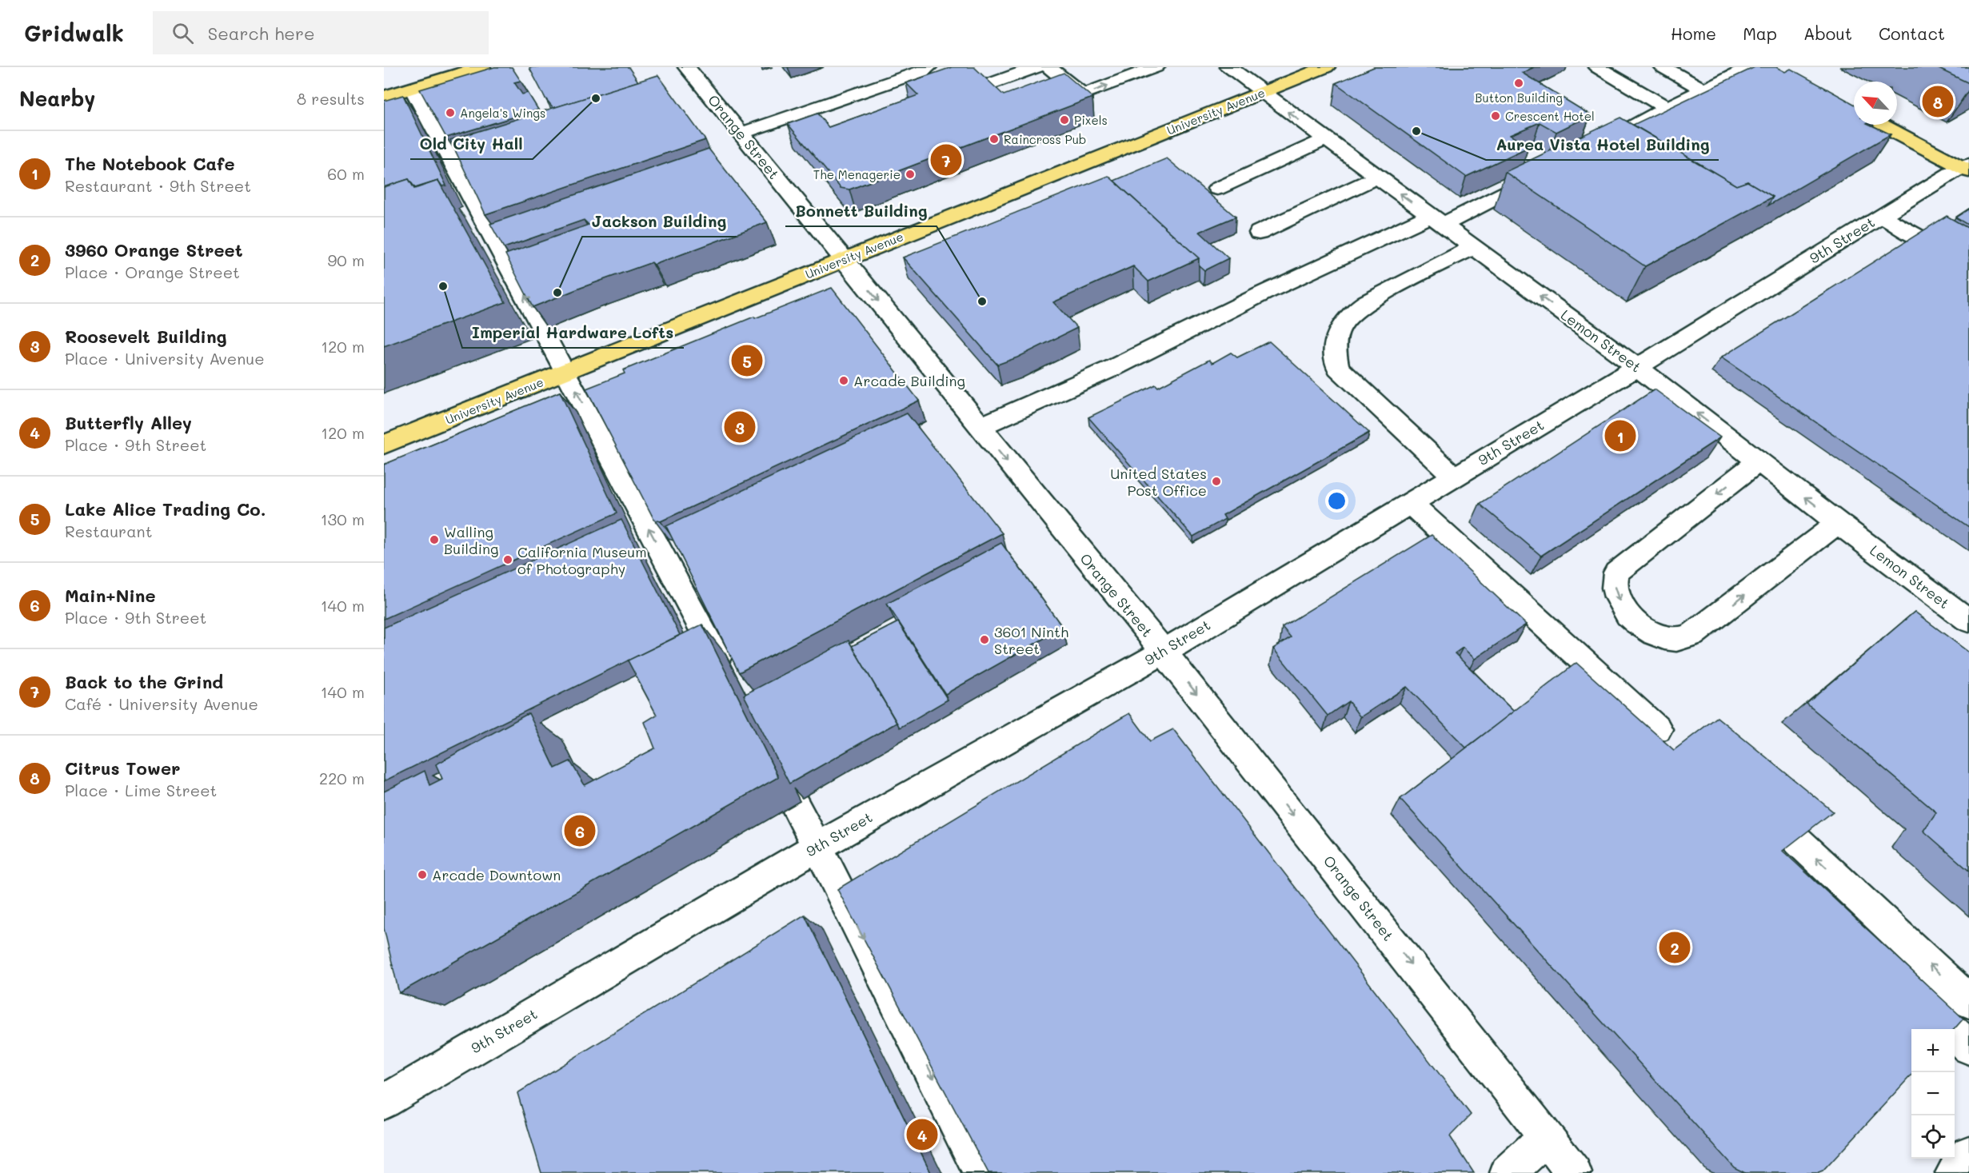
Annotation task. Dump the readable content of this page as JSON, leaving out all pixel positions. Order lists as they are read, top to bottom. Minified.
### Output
{"streets":{"main road":["University Avenue"],"street":["Orange Street","9th Street","Lemon Street"]},"crossings":[["University Avenue","Orange Street"],["University Avenue","Lemon Street"],["Orange Street","9th Street"],["9th Street","Lemon Street"]],"one_way":["Orange Street","Lemon Street"],"places":["Button Building","Old City Hall","Angela's Wings","Crescent Hotel","Pixels","Aurea Vista Hotel Building","Raincross Pub","The Menagerie","Imperial Hardware Lofts","Jackson Building","Bonnett Building","Arcade Building","United States Post Office","Walling Building","California Museum of Photography","3601 Ninth Street","Arcade Downtown"],"north":"top left","page":{"header":"Gridwalk","search":"Search here","nav":["Home","Map","About","Contact"],"heading":["Nearby","8 results"],"pins":["8","7","5","3","1","6","2","4"],"list":[{"mark":"1","name":"The Notebook Cafe","note":"Restaurant · 9th Street","value":"60 m"},{"mark":"2","name":"3960 Orange Street","note":"Place · Orange Street","value":"90 m"},{"mark":"3","name":"Roosevelt Building","note":"Place · University Avenue","value":"120 m"},{"mark":"4","name":"Butterfly Alley","note":"Place · 9th Street","value":"120 m"},{"mark":"5","name":"Lake Alice Trading Co.","note":"Restaurant","value":"130 m"},{"mark":"6","name":"Main+Nine","note":"Place · 9th Street","value":"140 m"},{"mark":"7","name":"Back to the Grind","note":"Café · University Avenue","value":"140 m"},{"mark":"8","name":"Citrus Tower","note":"Place · Lime Street","value":"220 m"}],"map_buttons":["+","−"]}}
